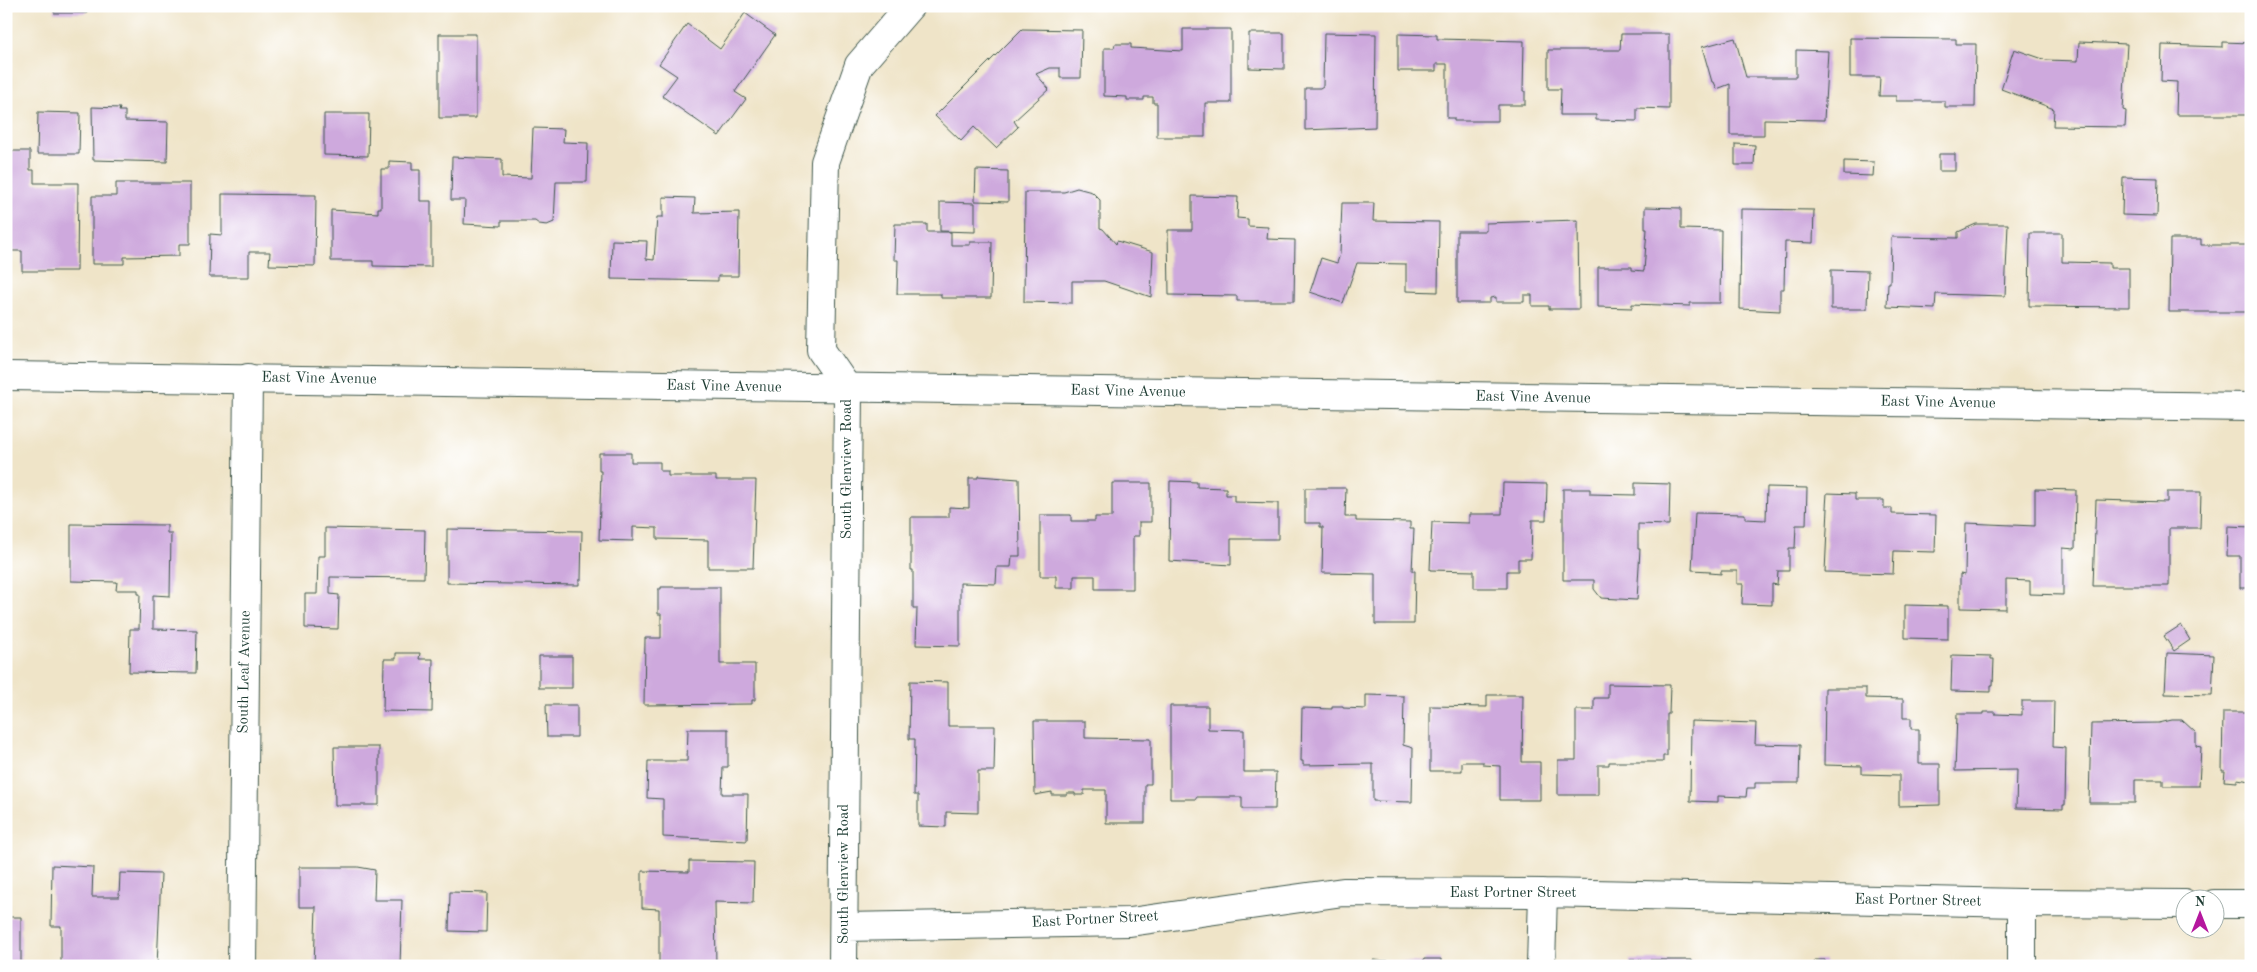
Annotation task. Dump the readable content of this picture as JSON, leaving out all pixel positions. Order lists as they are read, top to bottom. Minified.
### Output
{"streets":{"street":["East Vine Avenue","South Glenview Road","South Leaf Avenue","East Portner Street"]},"crossings":[["East Vine Avenue","South Glenview Road"],["East Vine Avenue","South Leaf Avenue"],["South Glenview Road","East Portner Street"]],"north":"top"}
